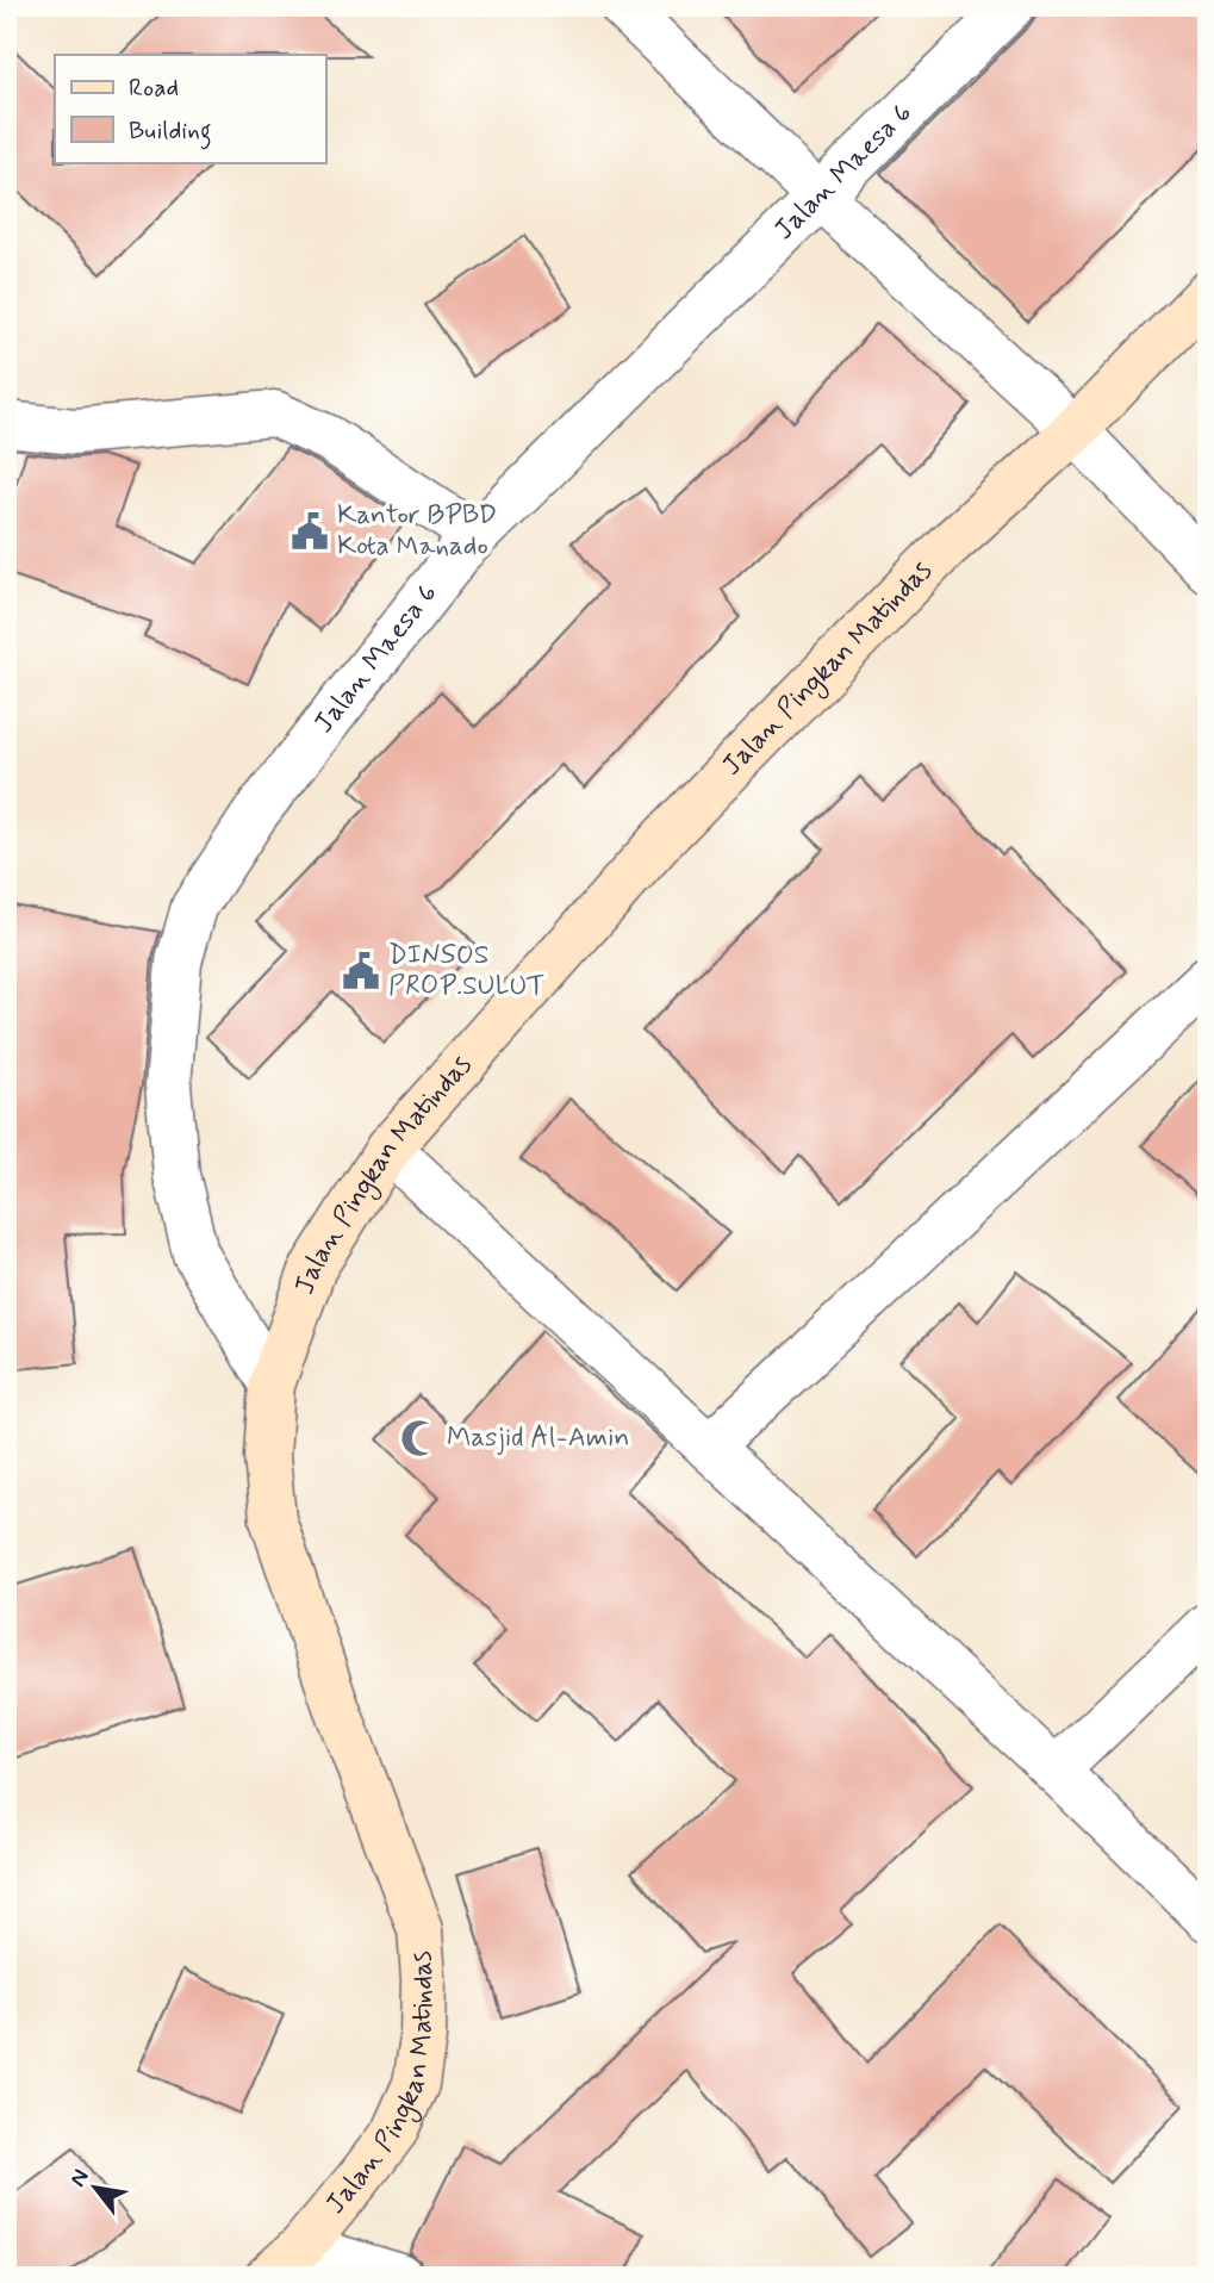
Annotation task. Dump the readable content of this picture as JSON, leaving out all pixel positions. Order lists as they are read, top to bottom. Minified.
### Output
{"streets":{"street":["Jalan Maesa 6","Jalan Pingkan Matindas"]},"crossings":[["Jalan Maesa 6","Jalan Pingkan Matindas"]],"places":{"public building":["Kantor BPBD Kota Manado","DINSOS PROP.SULUT"],"mosque":["Masjid Al-Amin"]},"legend":["Road","Building"],"north":"top left"}
